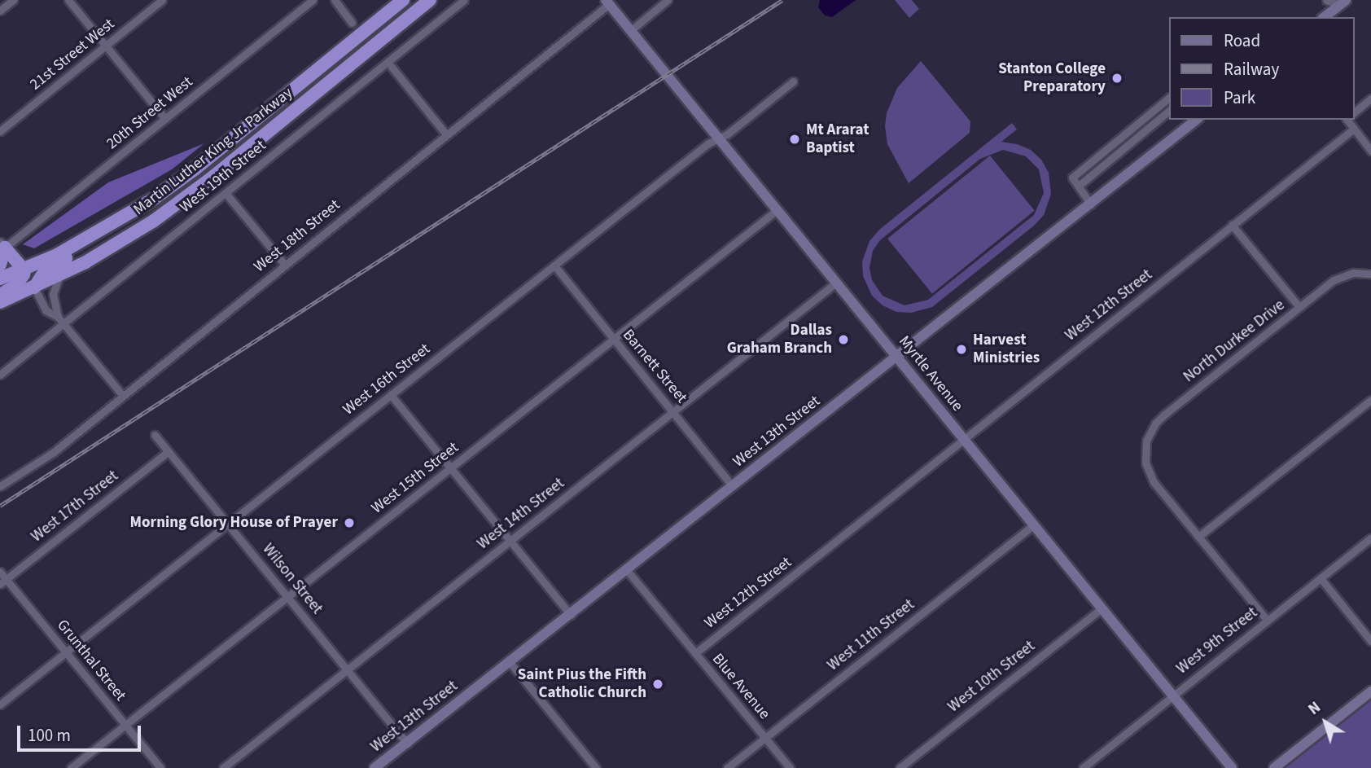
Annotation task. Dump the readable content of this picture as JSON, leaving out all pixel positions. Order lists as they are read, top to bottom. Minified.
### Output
{"streets":{"highway":["Martin Luther King Jr. Parkway"],"street":["21st Street West","20th Street West","West 19th Street","West 18th Street","West 12th Street","North Durkee Drive","Barnett Street","Myrtle Avenue","West 16th Street","West 13th Street","West 15th Street","West 17th Street","West 14th Street","Wilson Street","West 11th Street","West 9th Street","Grunthal Street","West 10th Street","Blue Avenue"]},"crossings":[["West 18th Street","Myrtle Avenue"],["West 12th Street","Myrtle Avenue"],["West 12th Street","Blue Avenue"],["Barnett Street","West 16th Street"],["Barnett Street","West 13th Street"],["Barnett Street","West 15th Street"],["Barnett Street","West 14th Street"],["Myrtle Avenue","West 16th Street"],["Myrtle Avenue","West 13th Street"],["Myrtle Avenue","West 15th Street"],["Myrtle Avenue","West 14th Street"],["Myrtle Avenue","West 11th Street"],["Myrtle Avenue","West 9th Street"],["Myrtle Avenue","West 10th Street"],["West 16th Street","Wilson Street"],["West 16th Street","Grunthal Street"],["West 13th Street","Wilson Street"],["West 13th Street","Blue Avenue"],["West 15th Street","Wilson Street"],["West 15th Street","Grunthal Street"],["West 17th Street","Wilson Street"],["West 17th Street","Grunthal Street"],["West 14th Street","Wilson Street"],["West 11th Street","Blue Avenue"]],"places":["Stanton College Preparatory","Mt Ararat Baptist","Dallas Graham Branch","Harvest Ministries","Morning Glory House of Prayer","Saint Pius the Fifth Catholic Church"],"legend":["Road","Railway","Park"],"scale_bar":"100 m","north":"top left"}
